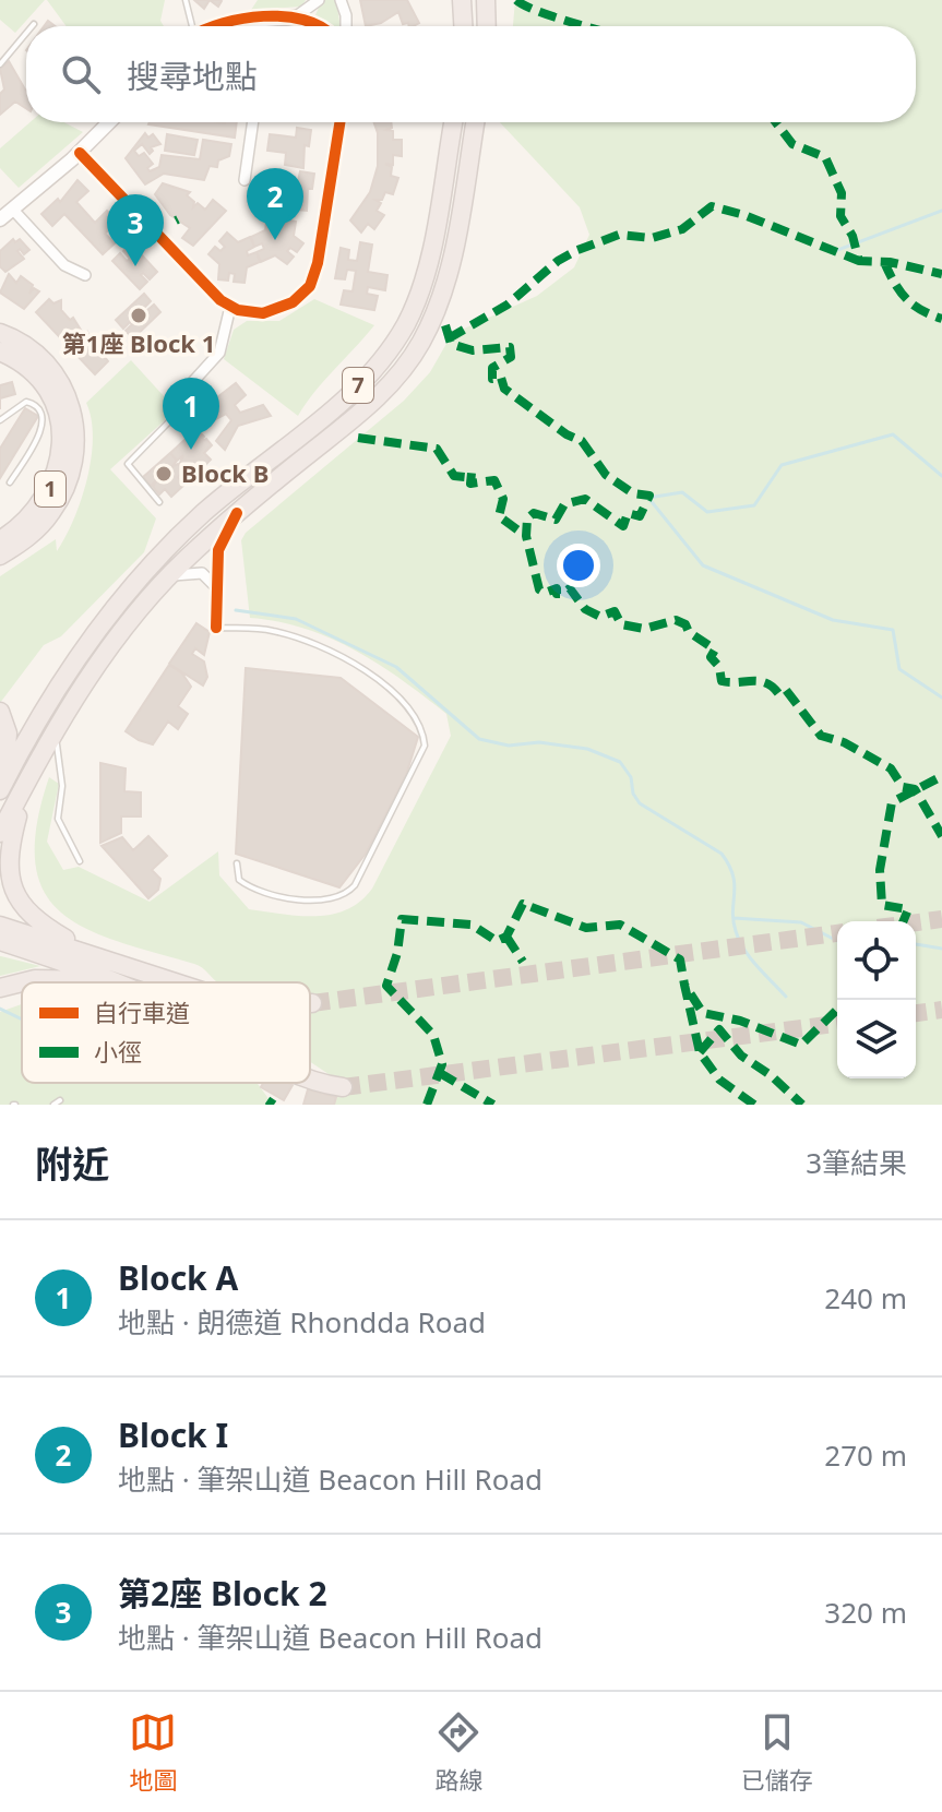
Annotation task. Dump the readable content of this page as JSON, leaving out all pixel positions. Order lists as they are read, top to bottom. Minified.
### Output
{"streets":{"highway":["7","1"]},"places":["第1座 Block 1","Block B"],"legend":["自行車道","小徑"],"page":{"search":"搜尋地點","pins":["2","3","1"],"heading":["附近","3筆結果"],"list":[{"mark":"1","name":"Block A","note":"地點 · 朗德道 Rhondda Road","value":"240 m"},{"mark":"2","name":"Block I","note":"地點 · 筆架山道 Beacon Hill Road","value":"270 m"},{"mark":"3","name":"第2座 Block 2","note":"地點 · 筆架山道 Beacon Hill Road","value":"320 m"}],"nav":["地圖","路線","已儲存"]}}
